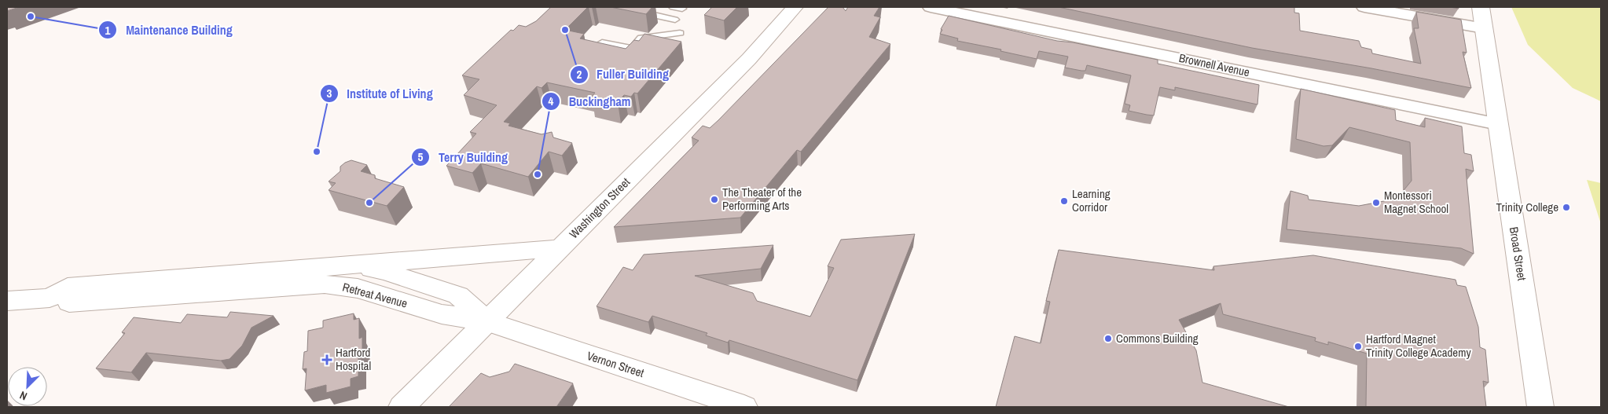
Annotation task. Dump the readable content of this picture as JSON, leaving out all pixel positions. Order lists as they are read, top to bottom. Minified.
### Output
{"streets":{"main road":["Washington Street","Broad Street","Retreat Avenue","Vernon Street"],"street":["Brownell Avenue"]},"crossings":[["Brownell Avenue","Broad Street"],["Washington Street","Retreat Avenue"],["Washington Street","Vernon Street"],["Retreat Avenue","Vernon Street"]],"places":{"other":["Maintenance Building","Fuller Building","Institute of Living","Buckingham","The Theater of the Performing Arts","Learning Corridor","Terry Building","Montessori Magnet School","Trinity College","Commons Building","Hartford Magnet Trinity College Academy"],"health":["Hartford Hospital"]},"north":"bottom left"}
